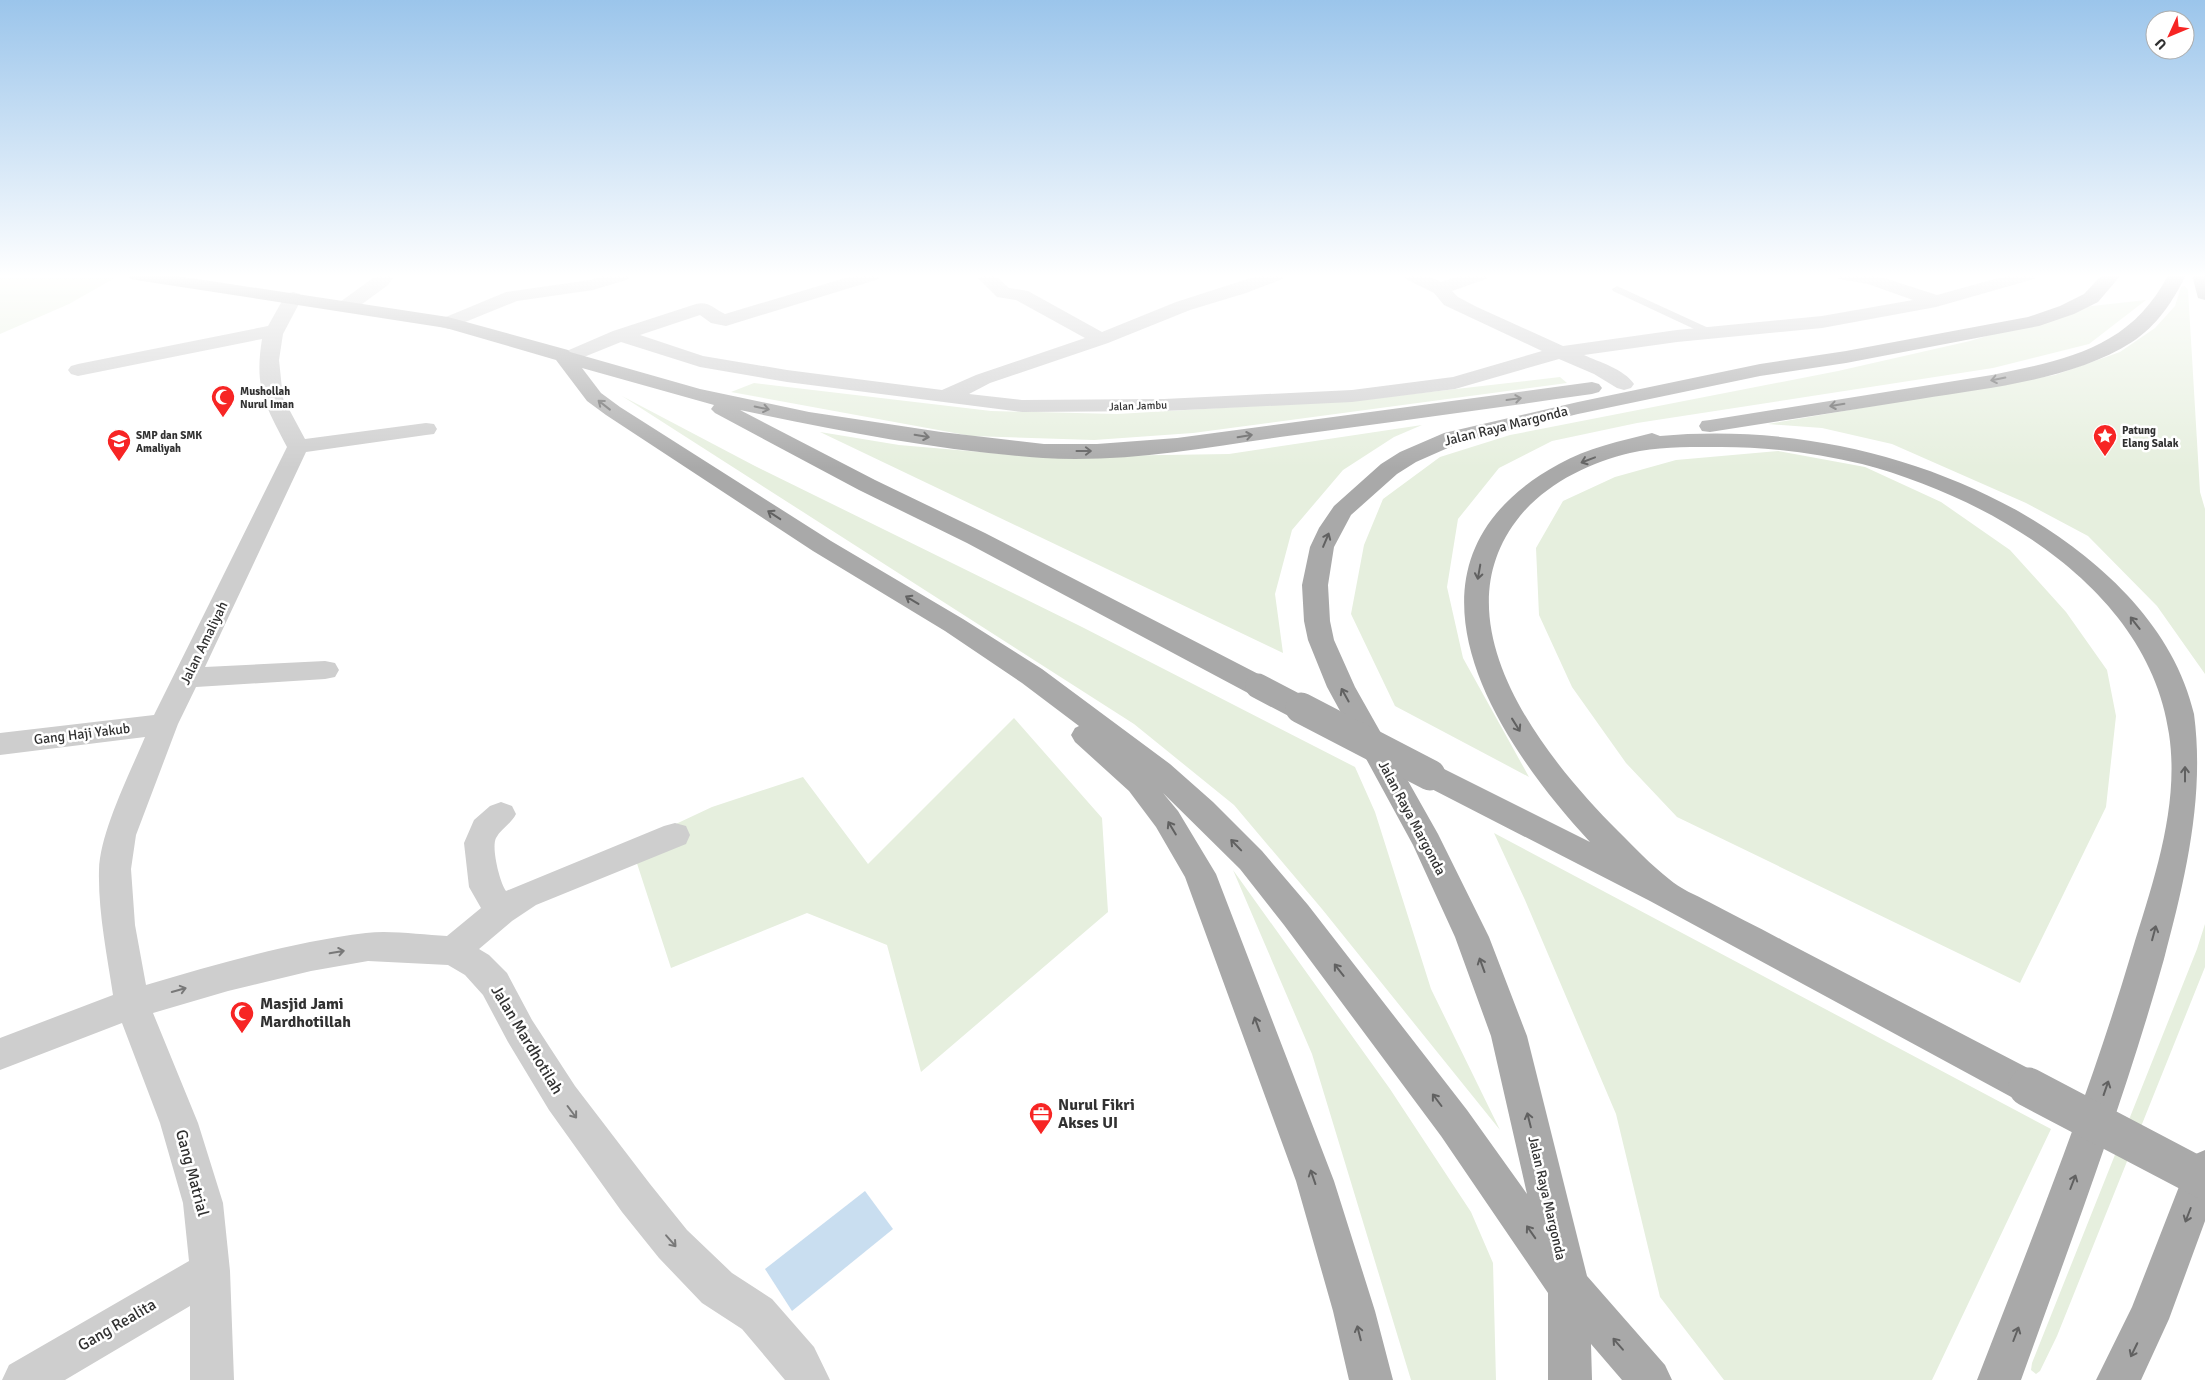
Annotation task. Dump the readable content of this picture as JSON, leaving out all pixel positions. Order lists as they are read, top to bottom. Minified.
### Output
{"streets":{"main road":["Jalan Raya Margonda"],"street":["Jalan Jambu","Jalan Amaliyah","Gang Haji Yakub","Jalan Mardhotilah","Gang Matrial","Gang Realita"]},"crossings":[["Jalan Amaliyah","Gang Haji Yakub"],["Jalan Amaliyah","Jalan Mardhotilah"],["Jalan Amaliyah","Gang Matrial"],["Jalan Mardhotilah","Gang Matrial"],["Gang Matrial","Gang Realita"]],"one_way":["Jalan Mardhotilah"],"places":{"mosque":["Mushollah Nurul Iman","Masjid Jami Mardhotillah"],"place":["Patung Elang Salak"],"school or university":["SMP dan SMK Amaliyah"],"office":["Nurul Fikri Akses UI"]},"north":"bottom left"}
